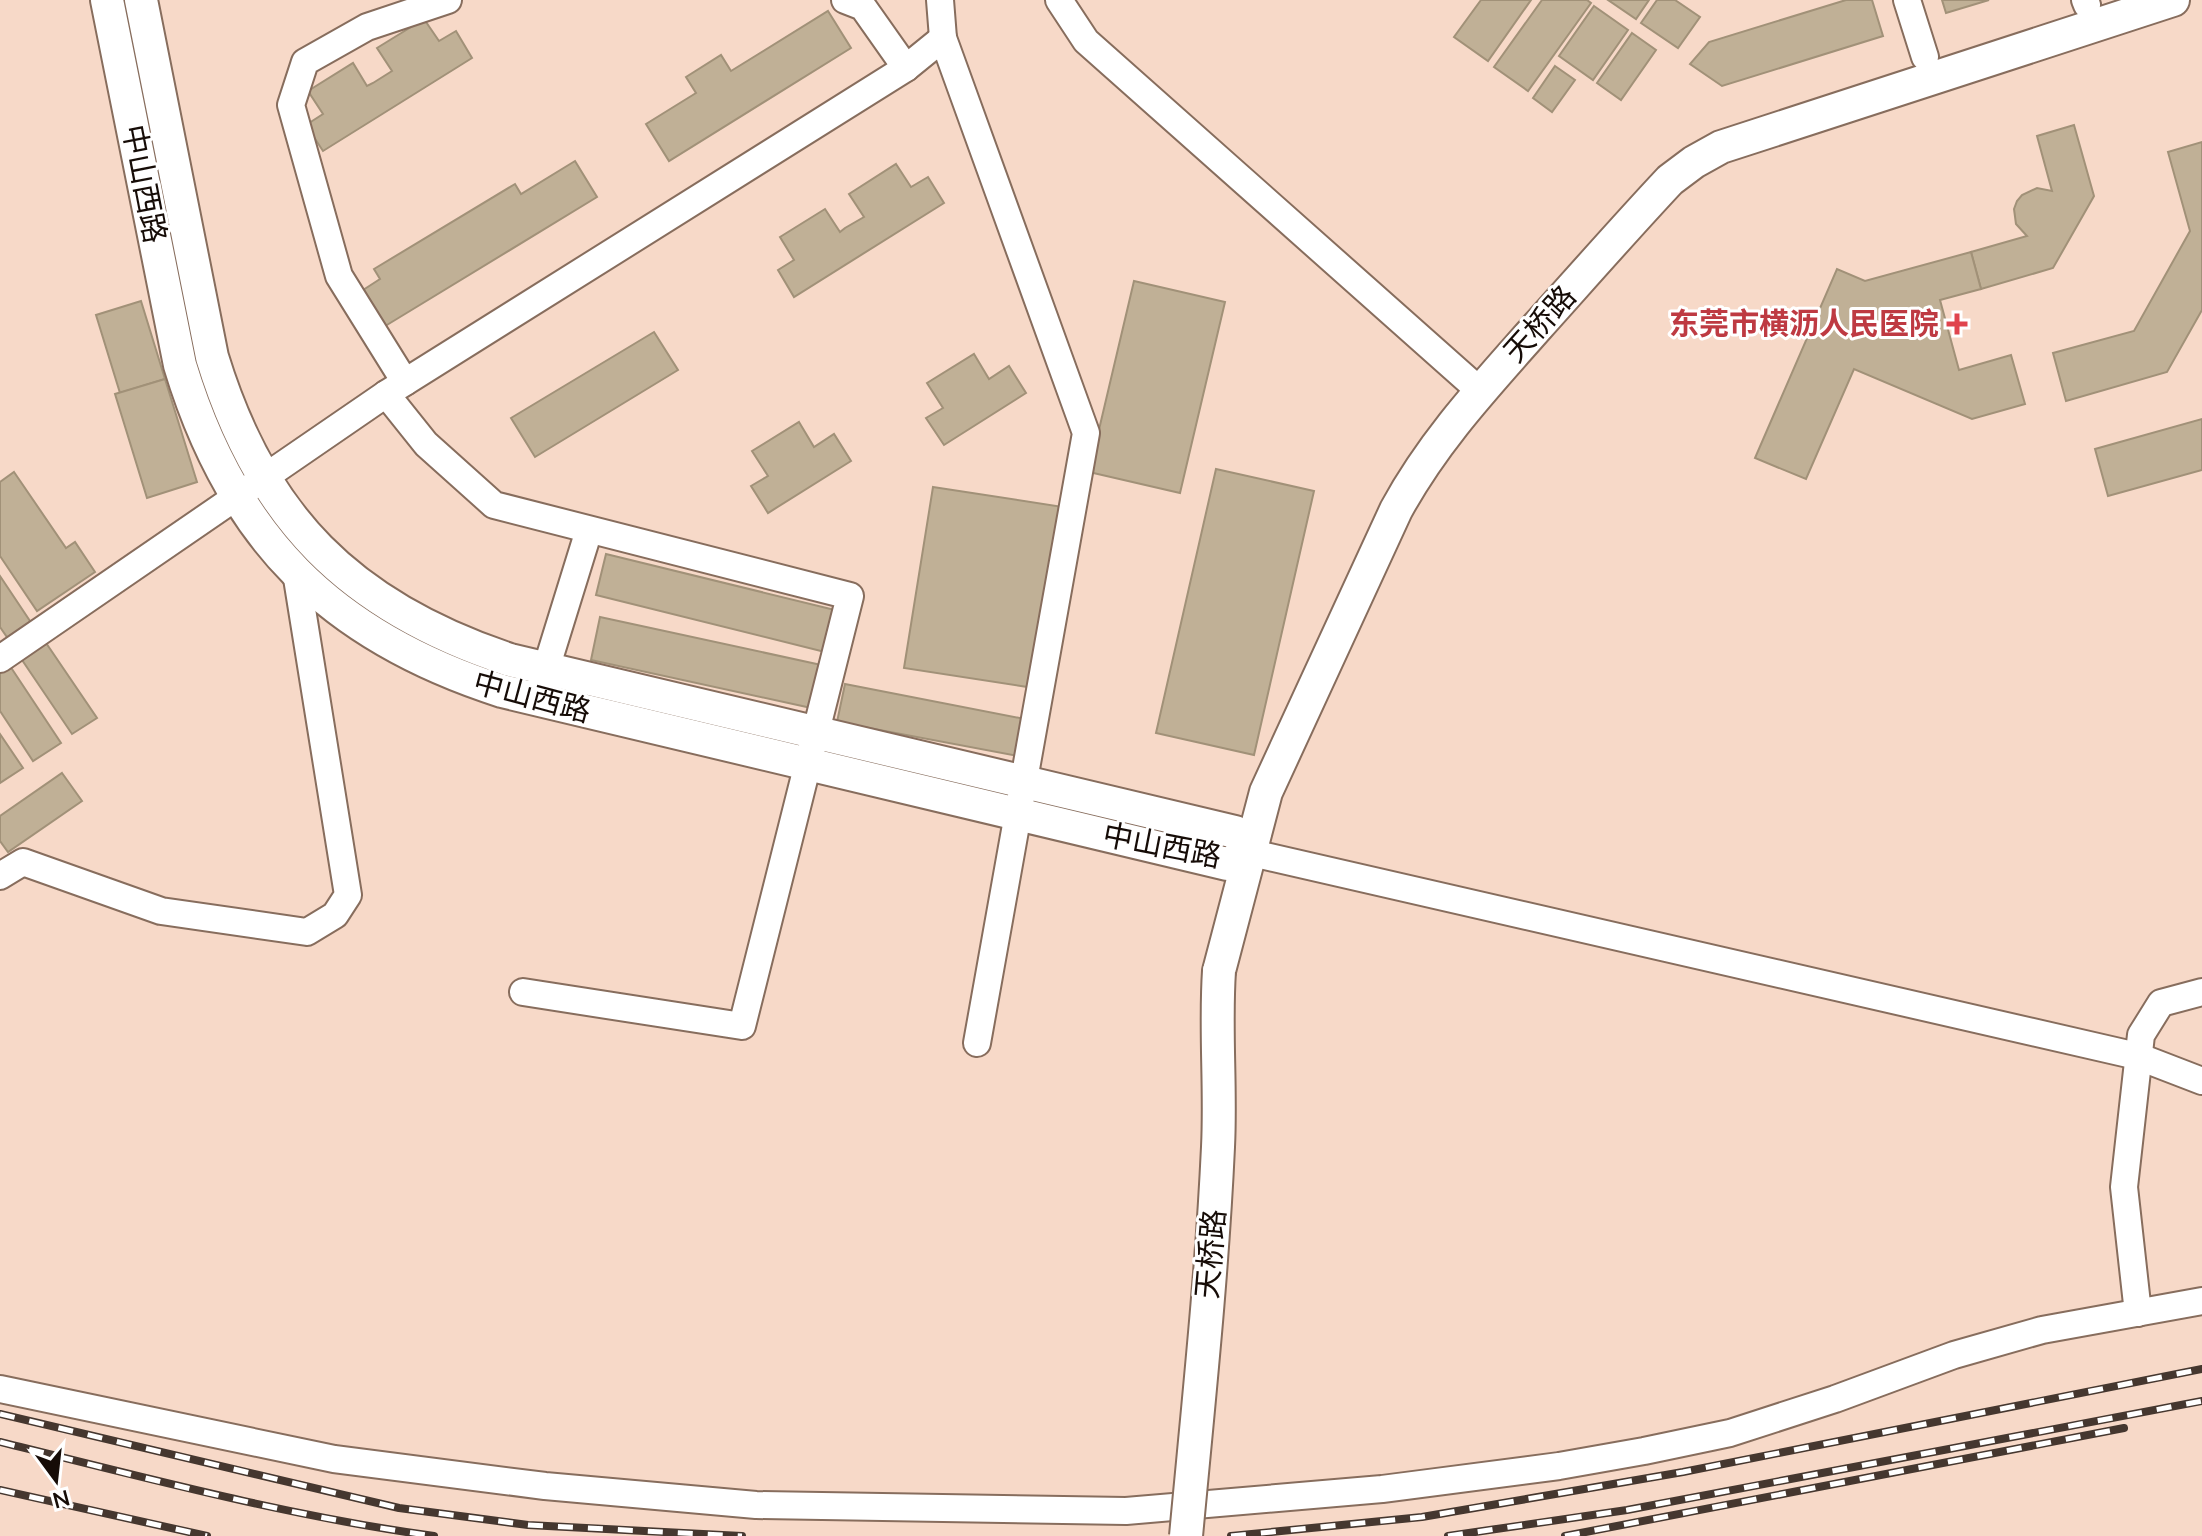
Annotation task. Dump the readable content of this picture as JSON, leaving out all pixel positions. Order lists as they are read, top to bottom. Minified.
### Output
{"streets":{"main road":["中山西路","天桥路"]},"crossings":[["中山西路","天桥路"]],"places":{"health":["东莞市横沥人民医院"]},"north":"bottom"}
